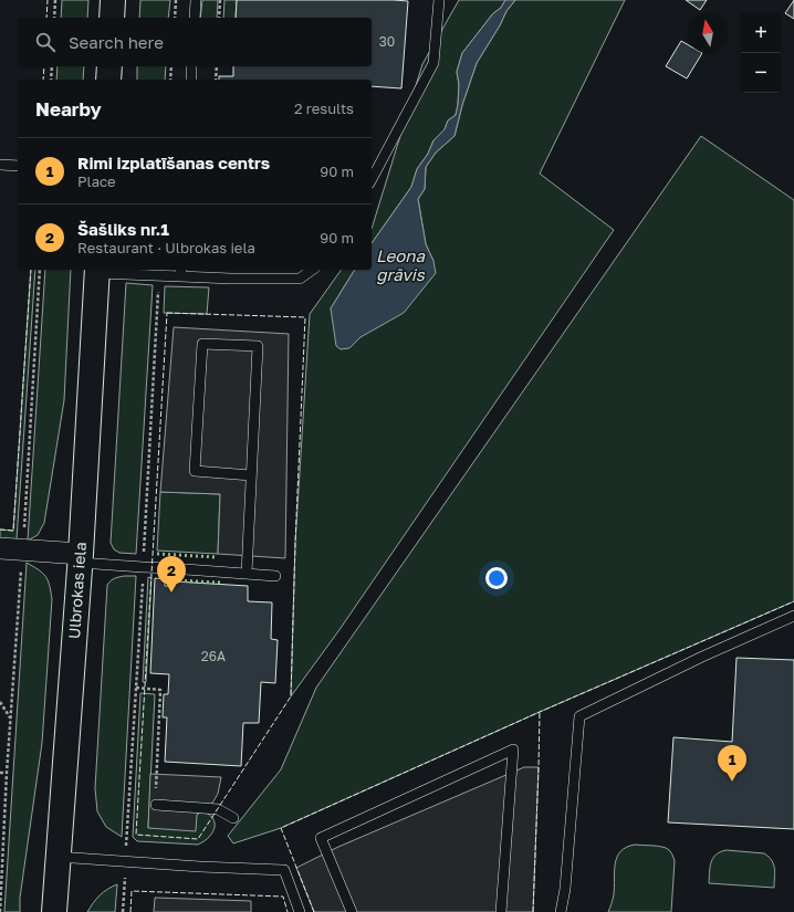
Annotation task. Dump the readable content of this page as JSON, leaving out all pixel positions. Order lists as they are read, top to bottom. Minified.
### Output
{"streets":{"main road":["Ulbrokas iela"]},"water":["Leona grāvis"],"house_numbers":["30","26A"],"north":"top","page":{"map_buttons":["+","−"],"search":"Search here","heading":["Nearby","2 results"],"list":[{"mark":"1","name":"Rimi izplatīšanas centrs","note":"Place","value":"90 m"},{"mark":"2","name":"Šašliks nr.1","note":"Restaurant · Ulbrokas iela","value":"90 m"}],"pins":["2","1"]}}
